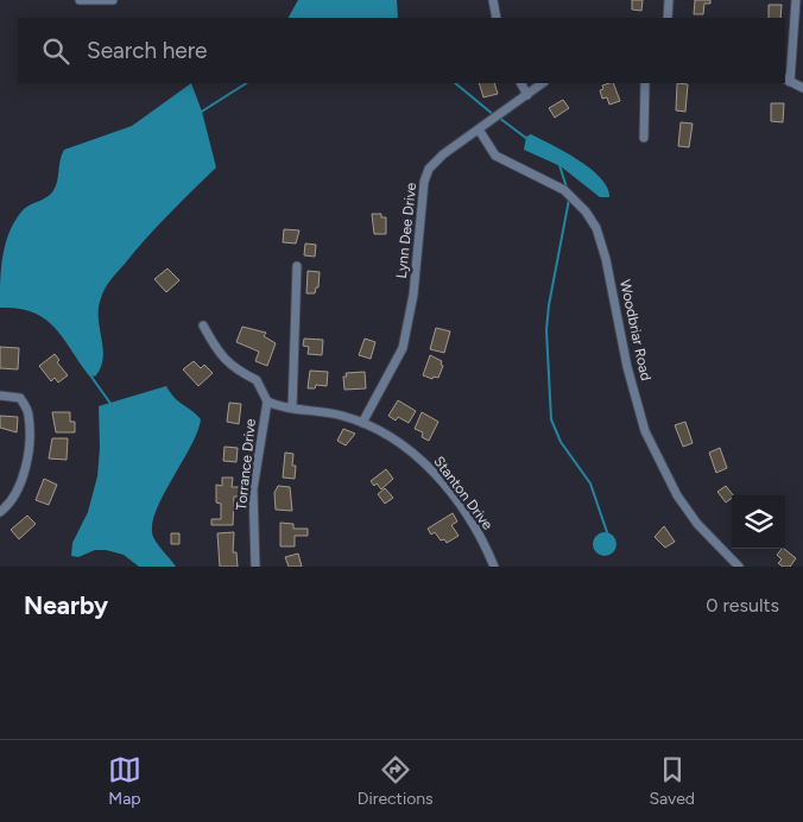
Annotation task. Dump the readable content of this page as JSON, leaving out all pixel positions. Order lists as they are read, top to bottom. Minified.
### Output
{"streets":{"street":["Lynn Dee Drive","Woodbriar Road","Torrance Drive","Stanton Drive"]},"crossings":[["Lynn Dee Drive","Woodbriar Road"],["Lynn Dee Drive","Stanton Drive"],["Torrance Drive","Stanton Drive"]],"page":{"search":"Search here","heading":["Nearby","0 results"],"nav":["Map","Directions","Saved"]}}
